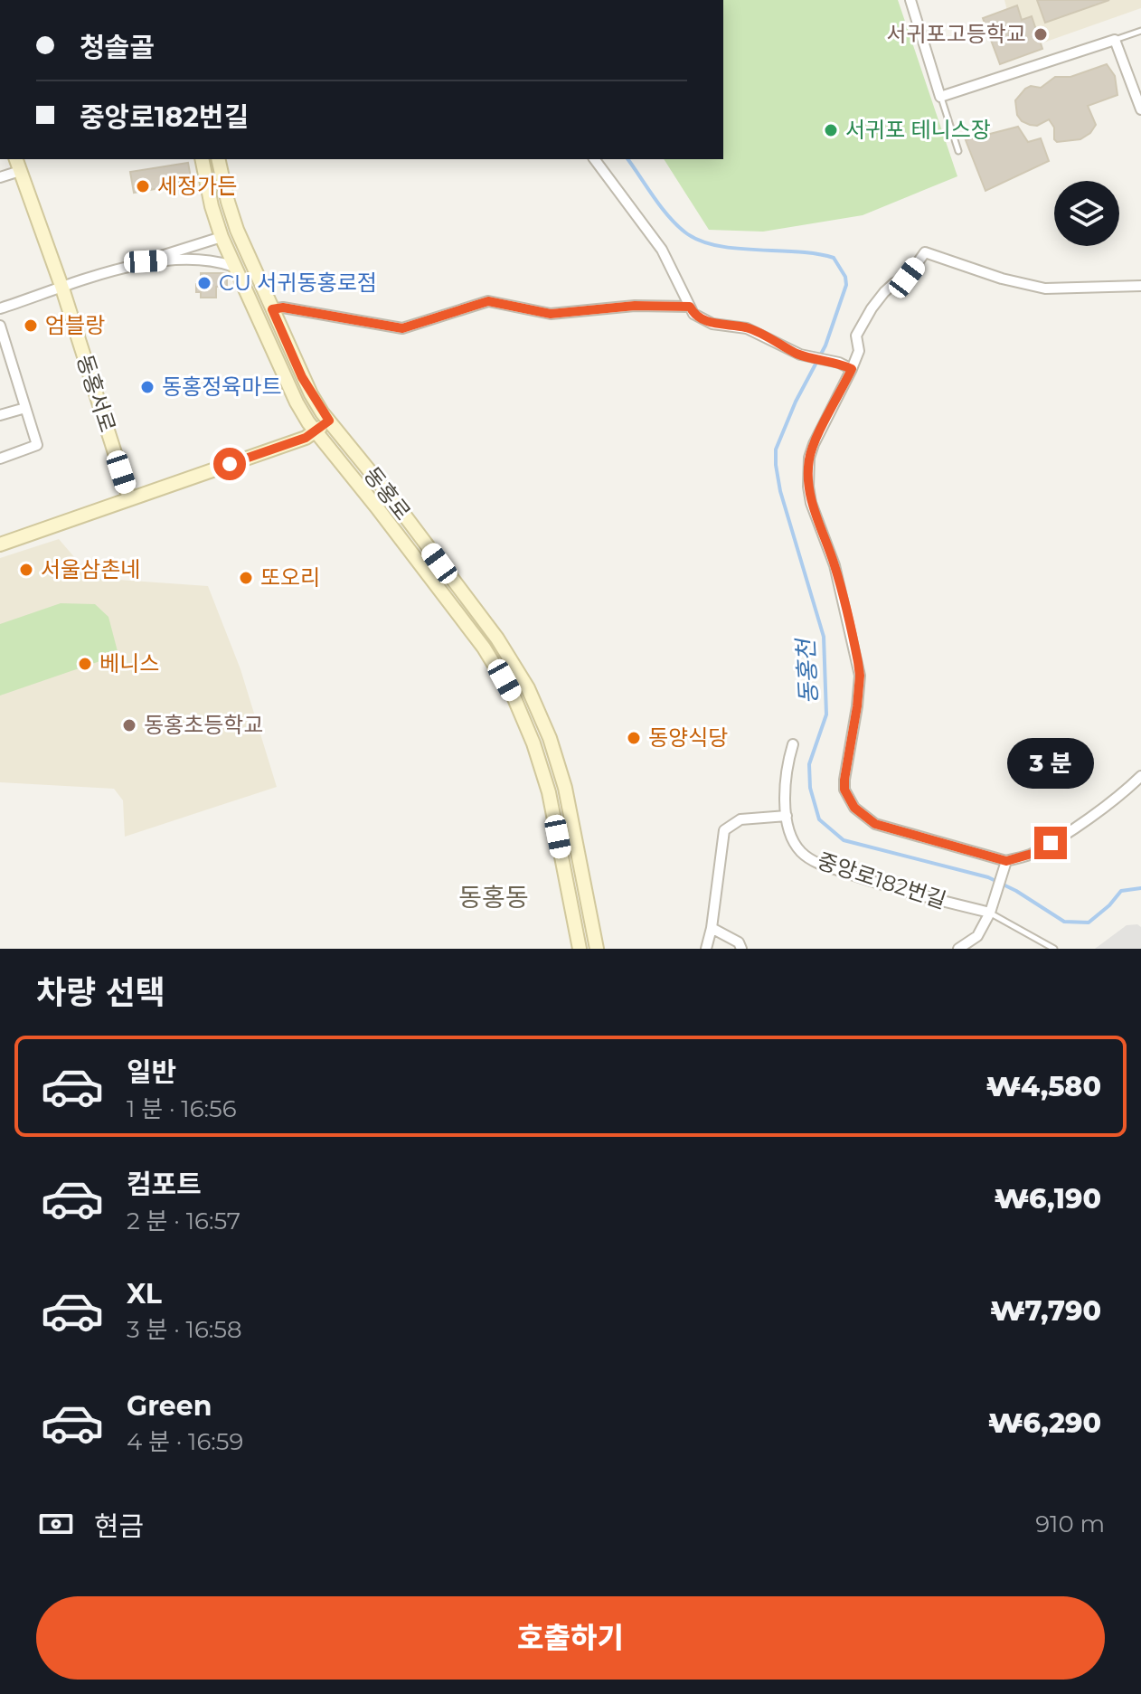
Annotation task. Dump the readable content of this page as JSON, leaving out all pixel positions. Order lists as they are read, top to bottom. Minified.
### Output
{"streets":{"main road":["동홍서로","동홍로"],"street":["중앙로182번길"]},"districts":["동홍동"],"water":["동홍천"],"places":["서귀포고등학교","서귀포 테니스장","세정가든","CU 서귀동홍로점","엄블랑","동홍정육마트","서울삼촌네","또오리","베니스","동홍초등학교","동양식당"],"page":{"banner":["청솔골","중앙로182번길"],"bubble":"3 분","heading":"차량 선택","list":[{"name":"일반","note":"1 분 · 16:56","value":"₩4,580"},{"name":"컴포트","note":"2 분 · 16:57","value":"₩6,190"},{"name":"XL","note":"3 분 · 16:58","value":"₩7,790"},{"name":"Green","note":"4 분 · 16:59","value":"₩6,290"}],"pay":["현금","910 m"],"buttons":"호출하기"}}
